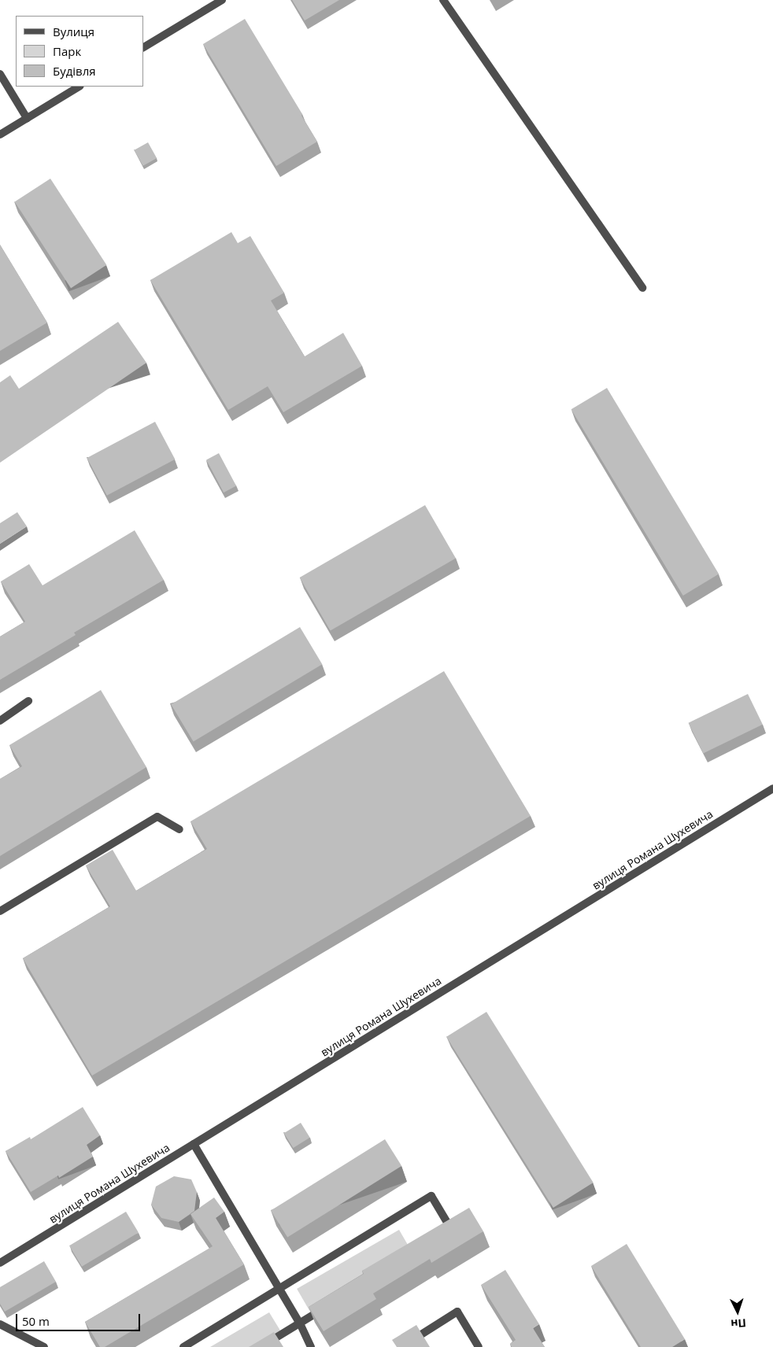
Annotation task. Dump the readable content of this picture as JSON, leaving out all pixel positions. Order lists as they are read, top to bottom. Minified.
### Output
{"streets":{"street":["вулиця Романа Шухевича"]},"legend":["Вулиця","Парк","Будівля"],"scale_bar":"50 m","north":"bottom"}
